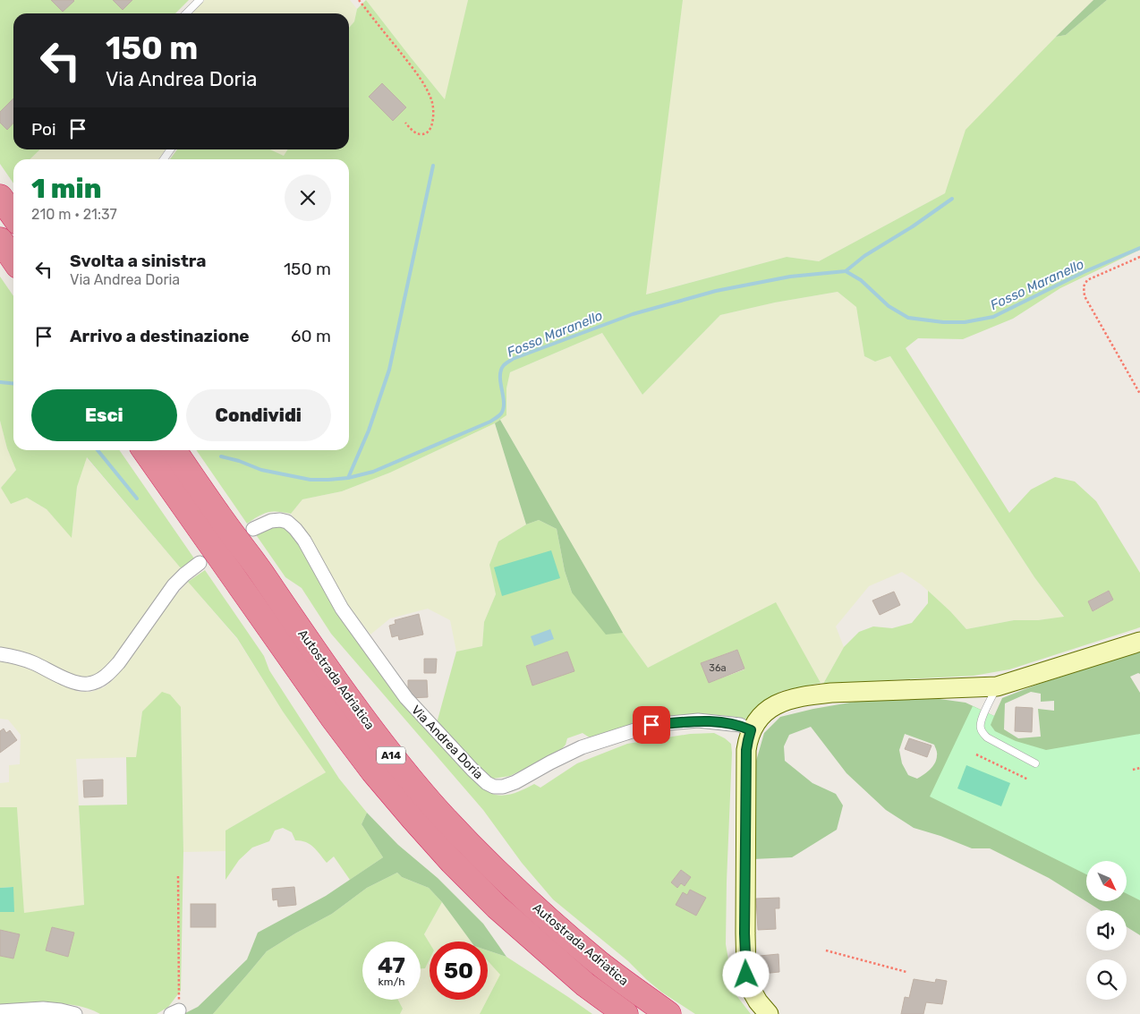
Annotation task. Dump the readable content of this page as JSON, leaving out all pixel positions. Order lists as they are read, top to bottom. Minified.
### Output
{"streets":{"highway":["Autostrada Adriatica","A14"],"street":["Via Andrea Doria"]},"water":["Fosso Maranello"],"house_numbers":["36a"],"north":"bottom right","page":{"turn":["150 m","Via Andrea Doria"],"then":"Poi","heading":["1 min","210 m · 21:37"],"list":[{"name":"Svolta a sinistra","note":"Via Andrea Doria","value":"150 m"},{"name":"Arrivo a destinazione","value":"60 m"}],"buttons":["Esci","Condividi"],"speed":"47 km/h","limit":"50"}}
